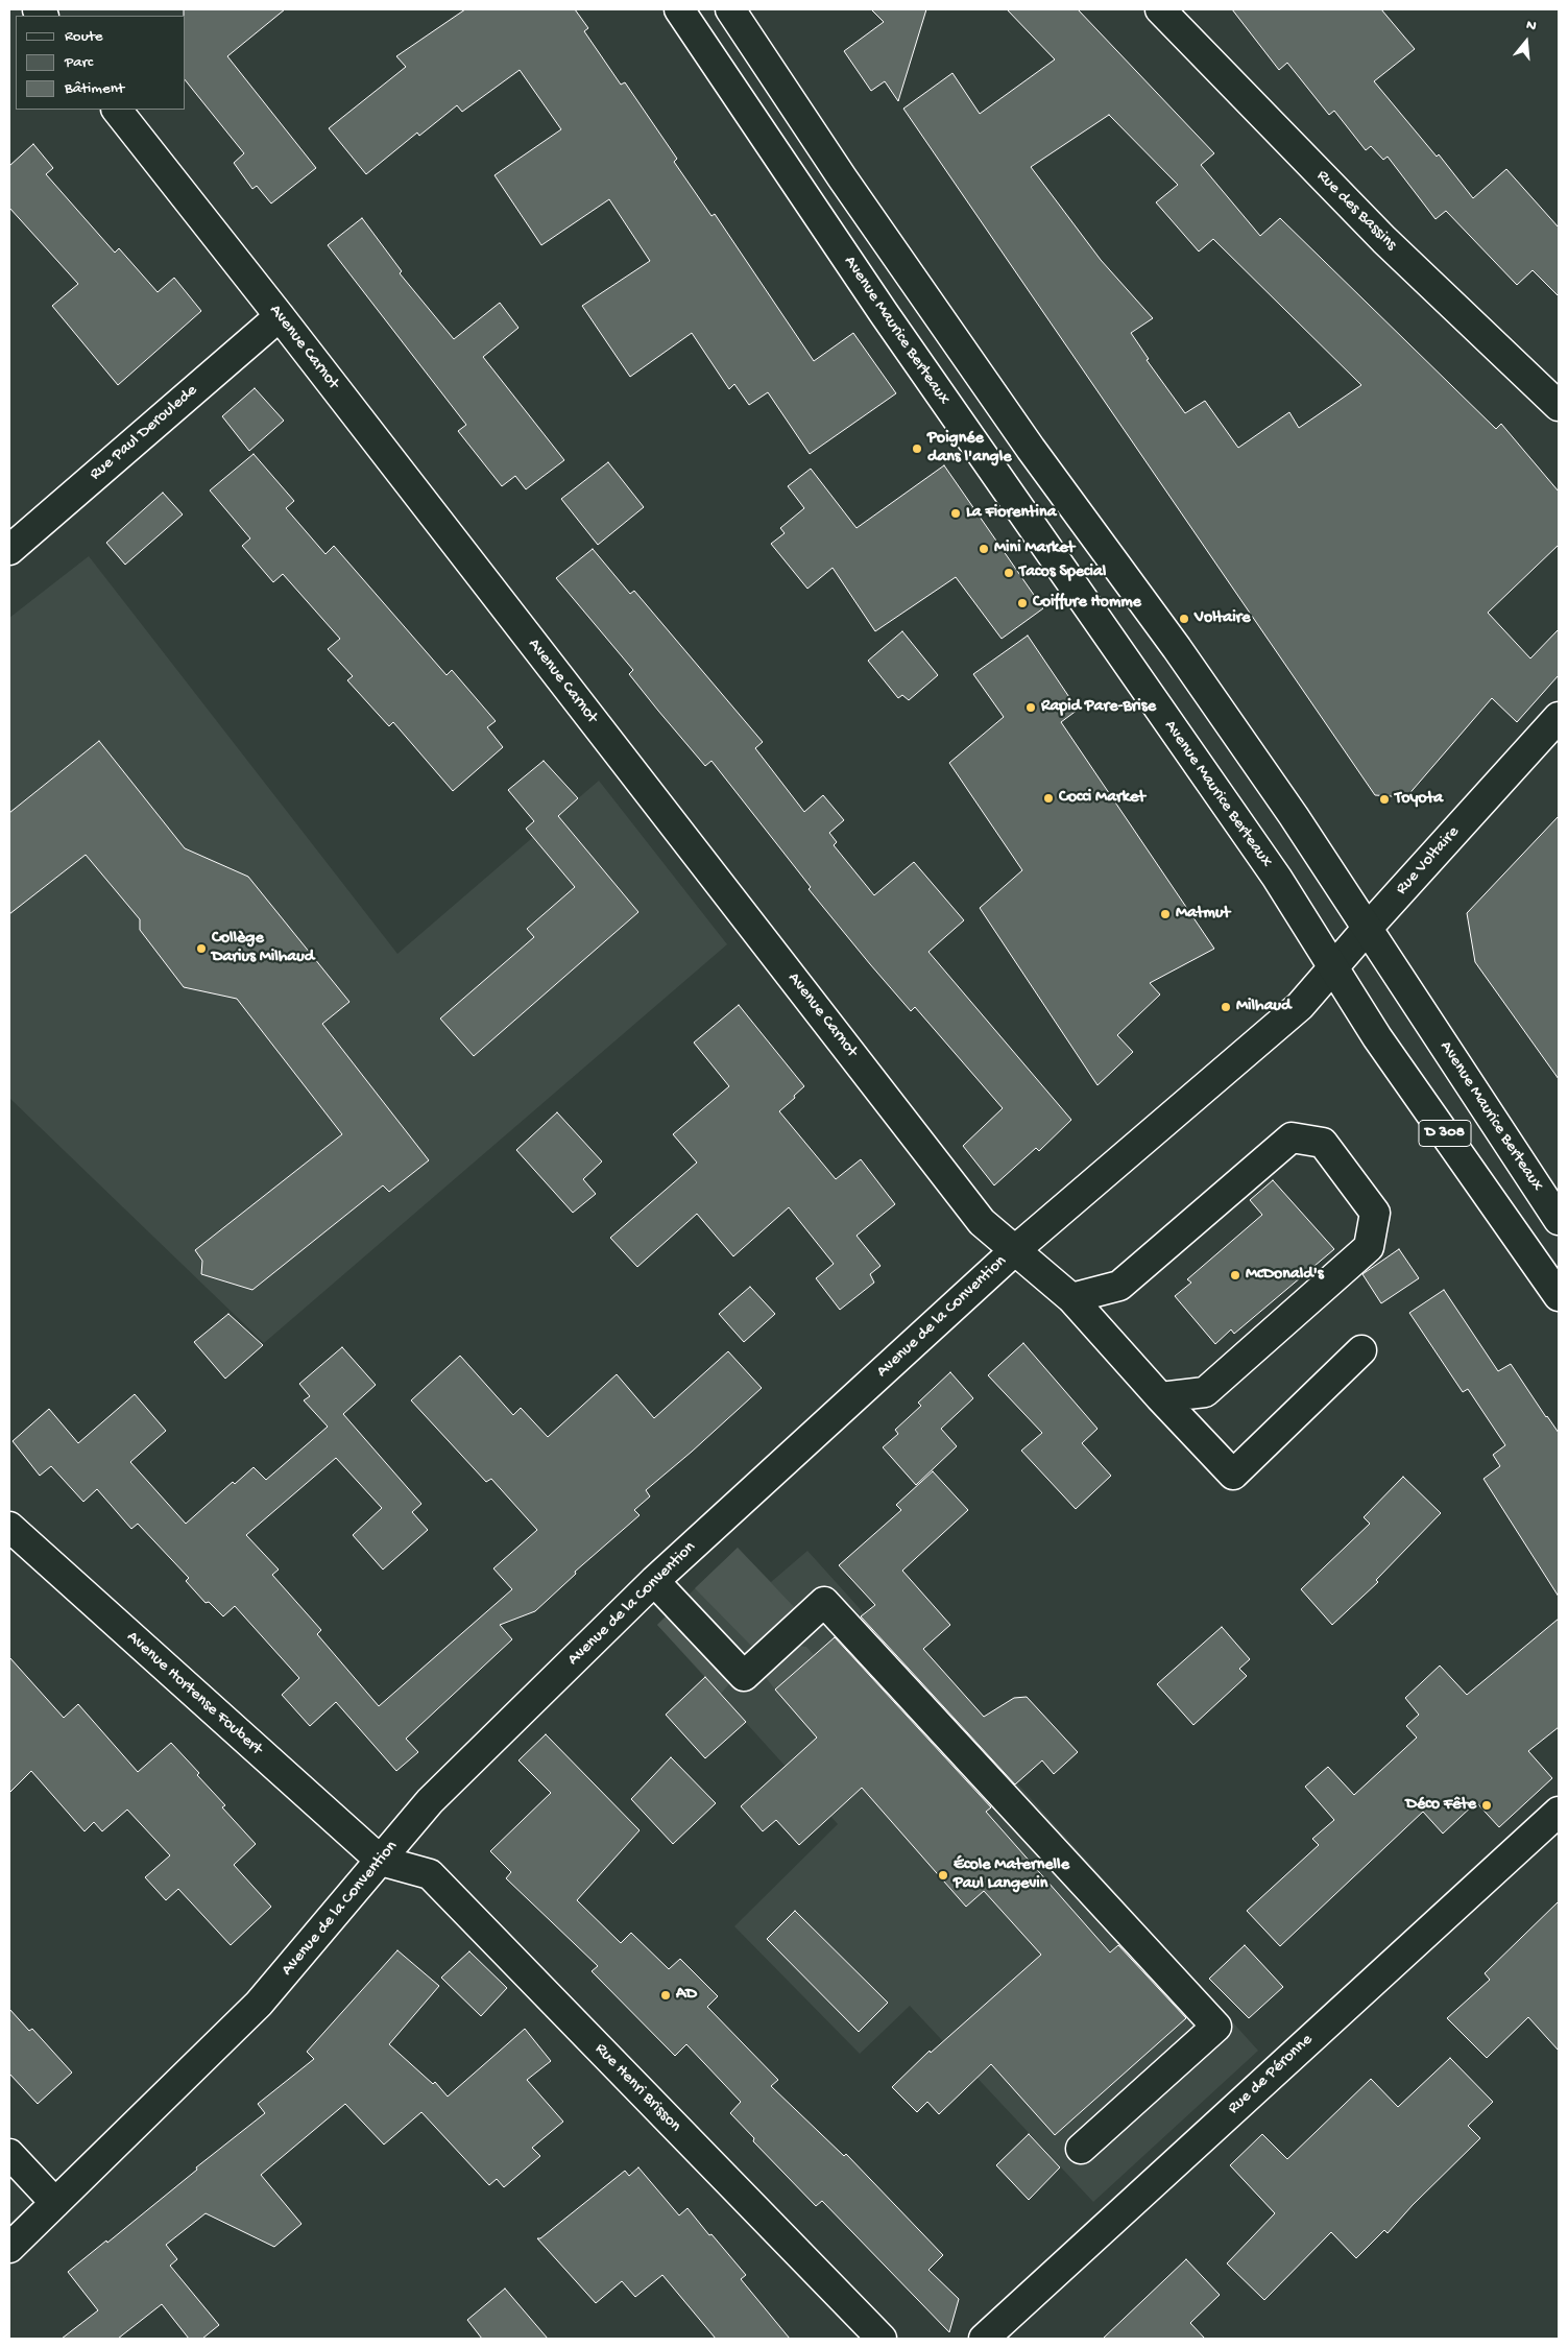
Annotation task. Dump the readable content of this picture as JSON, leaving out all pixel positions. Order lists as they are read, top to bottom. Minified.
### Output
{"streets":{"street":["Rue des Bassins","Avenue Maurice Berteaux","Avenue Carnot","Rue Paul Deroulede","Rue Voltaire","D 308","Avenue de la Convention","Avenue Hortense Foubert","Rue de Péronne","Rue Henri Brisson"]},"crossings":[["Avenue Maurice Berteaux","Rue Voltaire"],["Avenue Carnot","Rue Paul Deroulede"],["Avenue Carnot","Avenue de la Convention"],["Rue Voltaire","Avenue de la Convention"],["Avenue de la Convention","Avenue Hortense Foubert"],["Avenue de la Convention","Rue Henri Brisson"],["Avenue Hortense Foubert","Rue Henri Brisson"]],"places":["Poignée dans l'angle","La Fiorentina","Mini Market","Tacos Special","Coiffure Homme","Voltaire","Rapid Pare-Brise","Cocci Market","Toyota","Matmut","Collège Darius Milhaud","Milhaud","McDonald's","Déco Fête","École Maternelle Paul Langevin","AD"],"legend":["Route","Parc","Bâtiment"],"north":"top"}
